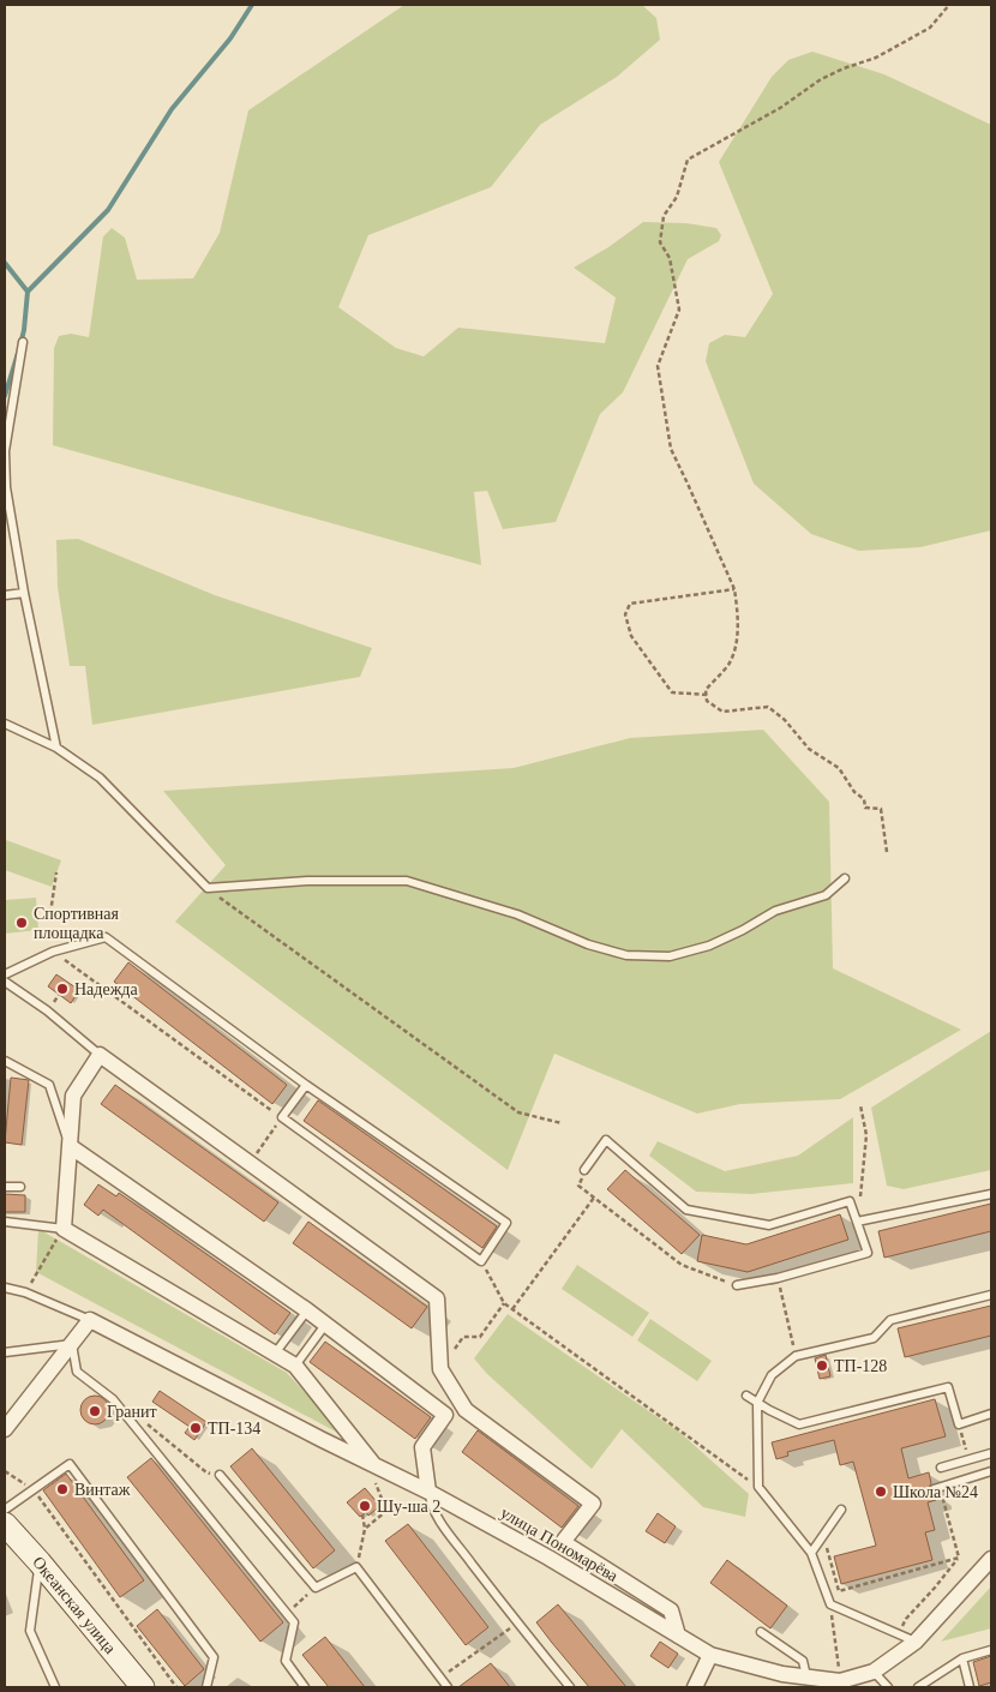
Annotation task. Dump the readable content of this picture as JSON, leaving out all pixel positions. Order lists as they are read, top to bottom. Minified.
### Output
{"streets":{"main road":["Океанская улица"],"street":["улица Пономарёва"]},"places":["Спортивная площадка","Надежда","ТП-128","Гранит","ТП-134","Винтаж","Школа №24","Шу-ша 2"]}
